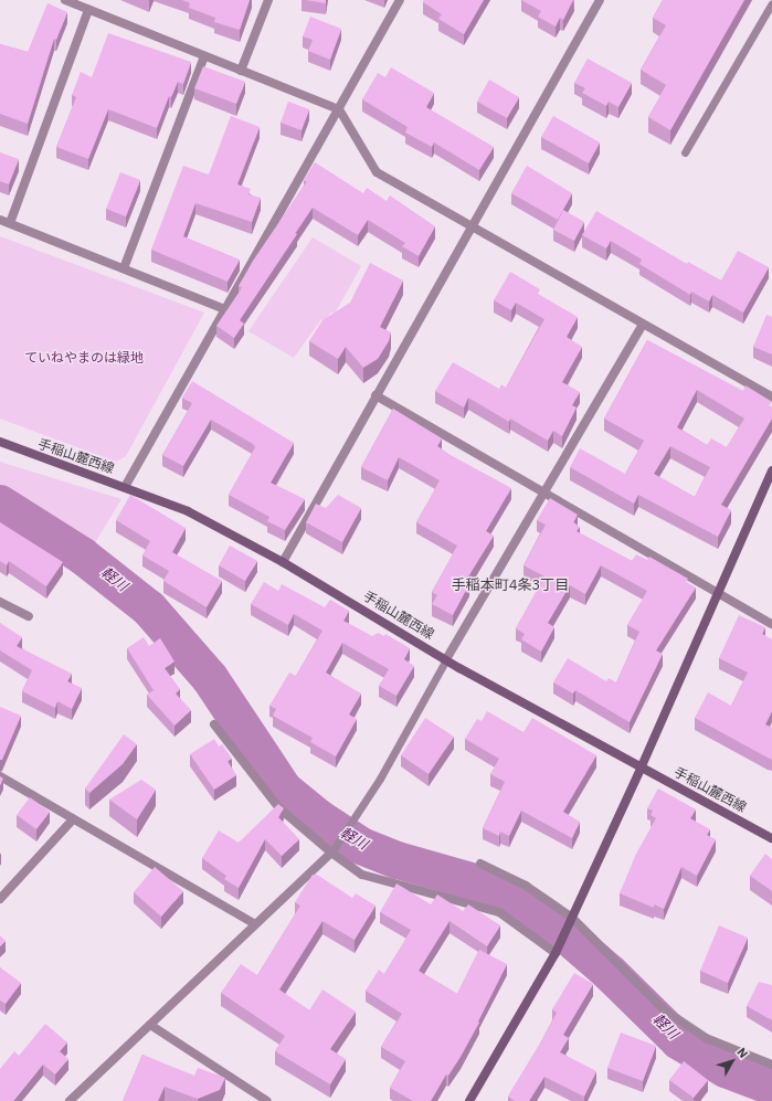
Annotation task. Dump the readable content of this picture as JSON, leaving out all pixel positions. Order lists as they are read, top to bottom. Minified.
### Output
{"streets":{"street":["手稲山麓西線"]},"districts":["手稲本町4条3丁目"],"water":["軽川"],"parks":["ていねやまのは緑地"],"north":"top right"}
